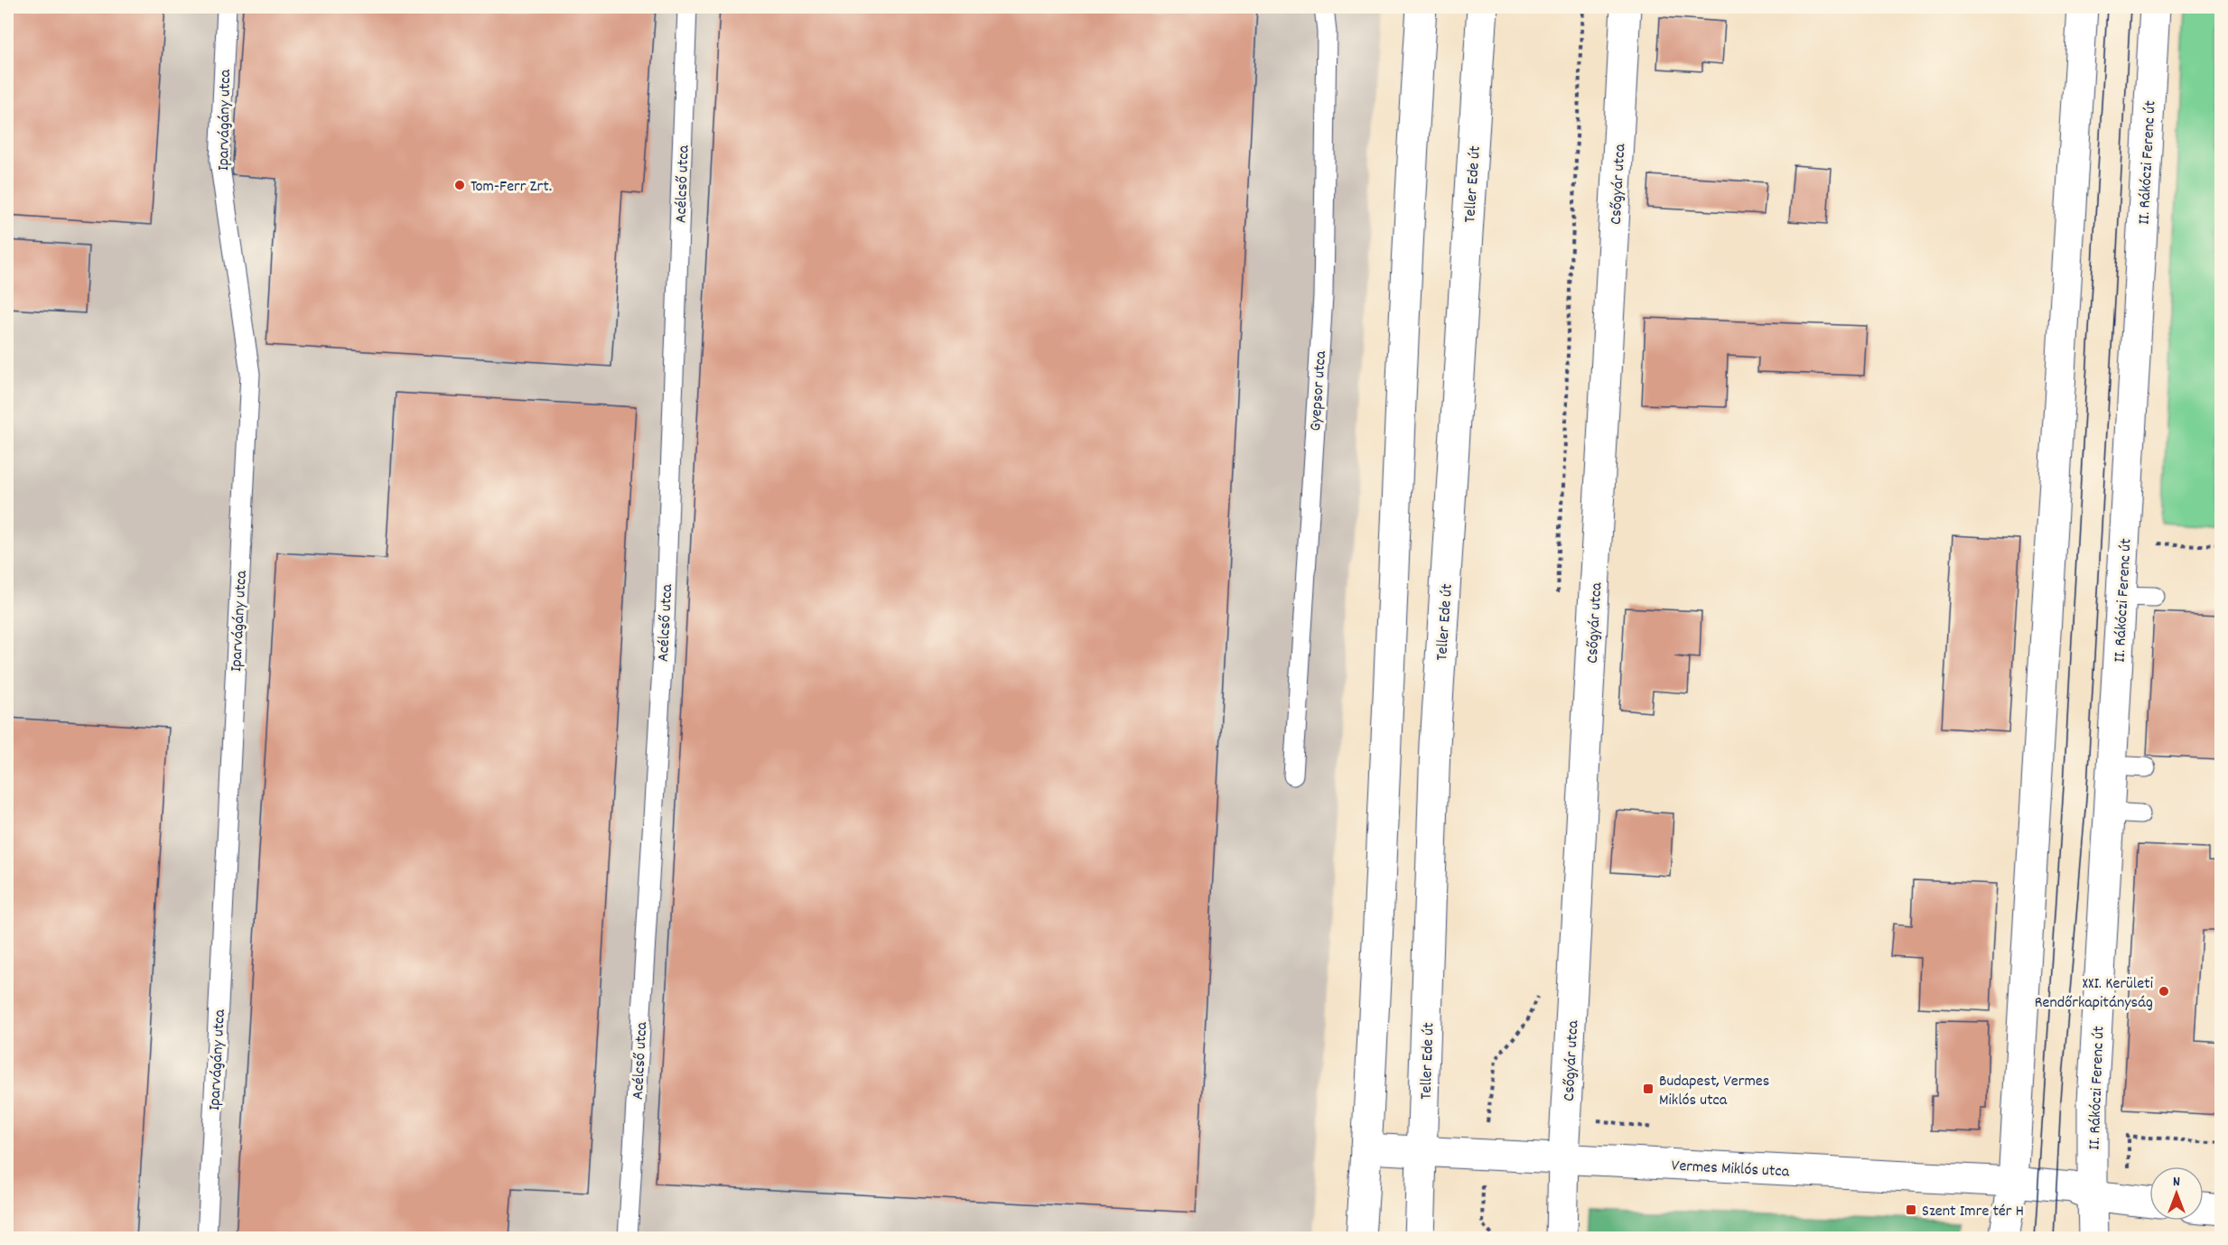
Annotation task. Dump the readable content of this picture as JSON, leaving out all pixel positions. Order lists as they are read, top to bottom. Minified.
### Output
{"streets":{"street":["II. Rákóczi Ferenc út","Teller Ede út","Csőgyár utca","Vermes Miklós utca"],"lane":["Iparvágány utca","Acélcső utca","Gyepsor utca"]},"crossings":[["II. Rákóczi Ferenc út","Vermes Miklós utca"],["Teller Ede út","Vermes Miklós utca"],["Csőgyár utca","Vermes Miklós utca"]],"places":{"other":["Tom-Ferr Zrt.","XXI. Kerületi Rendőrkapitányság"],"transit":["Budapest, Vermes Miklós utca","Szent Imre tér H"]},"north":"top"}
